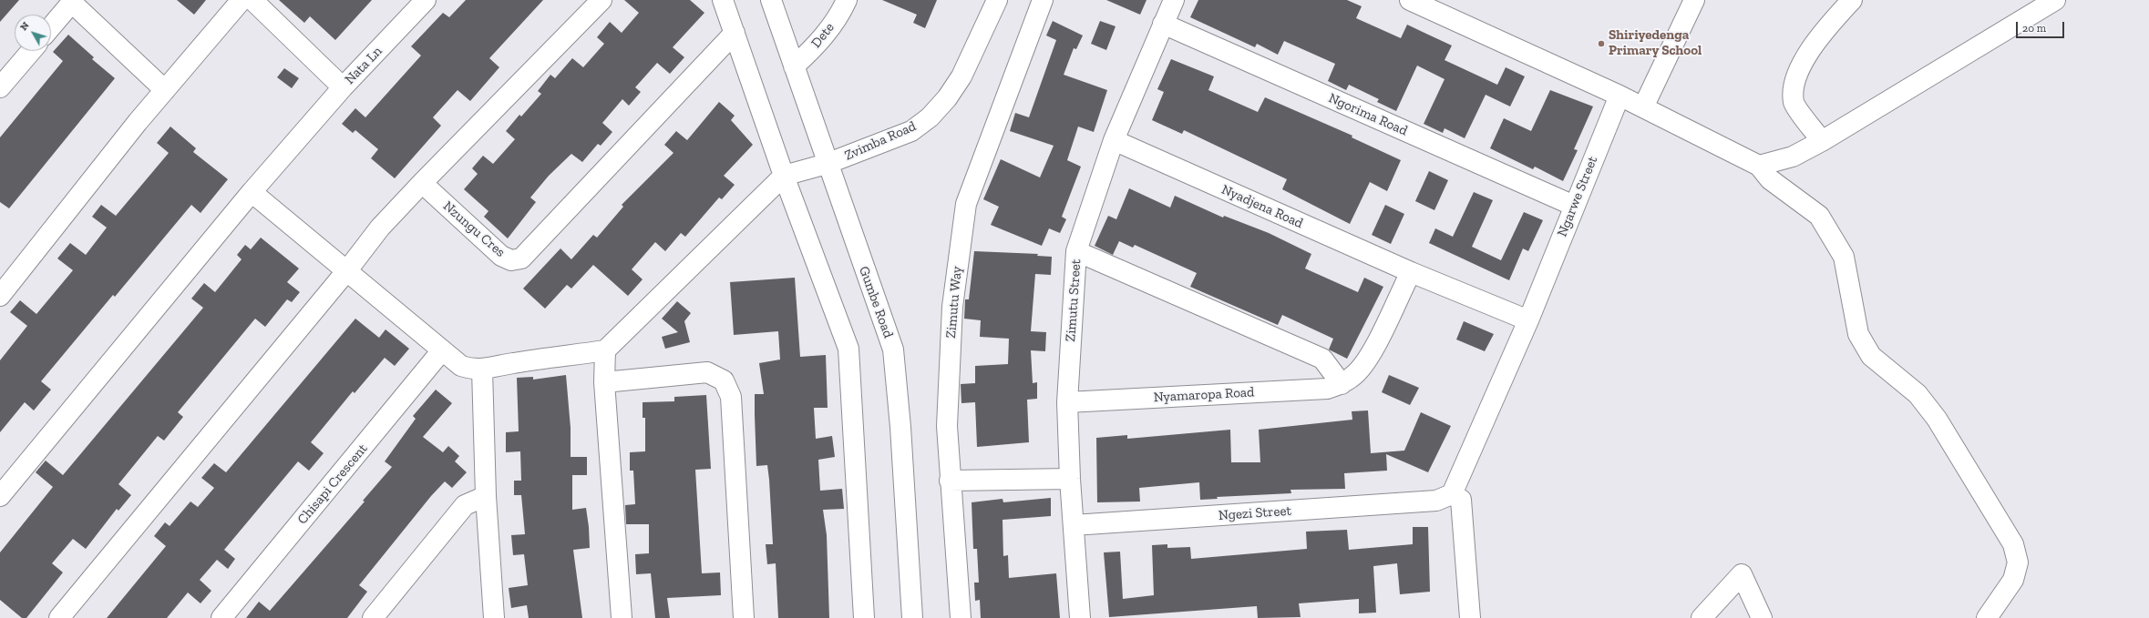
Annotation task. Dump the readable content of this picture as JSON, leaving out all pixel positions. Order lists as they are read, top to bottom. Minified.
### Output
{"streets":{"street":["Dete","Nata Ln","Ngorima Road","Zvimba Road","Ngarwe Street","Nyadjena Road","Nzungu Cres","Zimutu Street","Gumbe Road","Zimutu Way","Nyamaropa Road","Chisapi Crescent","Ngezi Street"]},"crossings":[["Dete","Gumbe Road"],["Ngorima Road","Ngarwe Street"],["Ngorima Road","Zimutu Street"],["Zvimba Road","Gumbe Road"],["Ngarwe Street","Nyadjena Road"],["Ngarwe Street","Ngezi Street"],["Nyadjena Road","Zimutu Street"],["Zimutu Street","Nyamaropa Road"],["Zimutu Street","Ngezi Street"]],"places":["Shiriyedenga Primary School"],"scale_bar":"20 m","north":"top left"}
